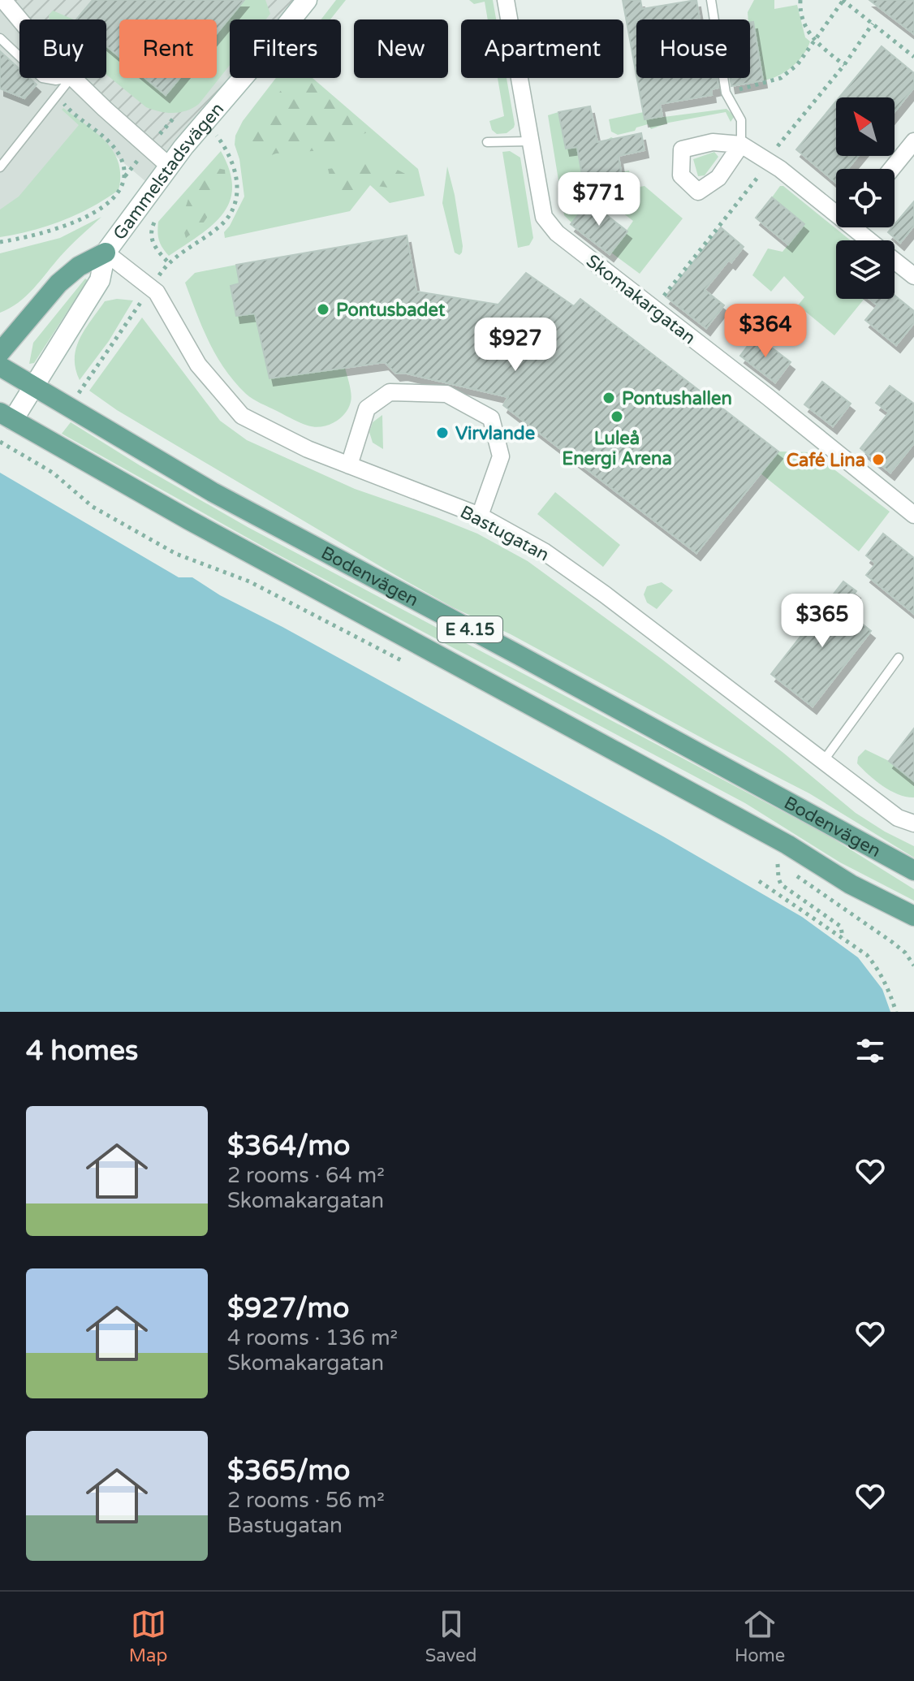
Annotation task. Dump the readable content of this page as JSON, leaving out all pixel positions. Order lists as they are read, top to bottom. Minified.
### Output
{"streets":{"main road":["Bodenvägen","E 4.15"],"street":["Gammelstadsvägen","Skomakargatan","Bastugatan"]},"crossings":[["Gammelstadsvägen","Bastugatan"]],"places":["Pontusbadet","Pontushallen","Luleå Energi Arena","Virvlande","Café Lina"],"north":"top left","page":{"chip":["Buy","Rent","Filters","New","Apartment","House"],"price":["$771","$364","$927","$365"],"heading":"4 homes","list":[{"name":"$364/mo","note":"2 rooms · 64 m² · Skomakargatan"},{"name":"$927/mo","note":"4 rooms · 136 m² · Skomakargatan"},{"name":"$365/mo","note":"2 rooms · 56 m² · Bastugatan"}],"tabs":["Map","Saved","Home"]}}
